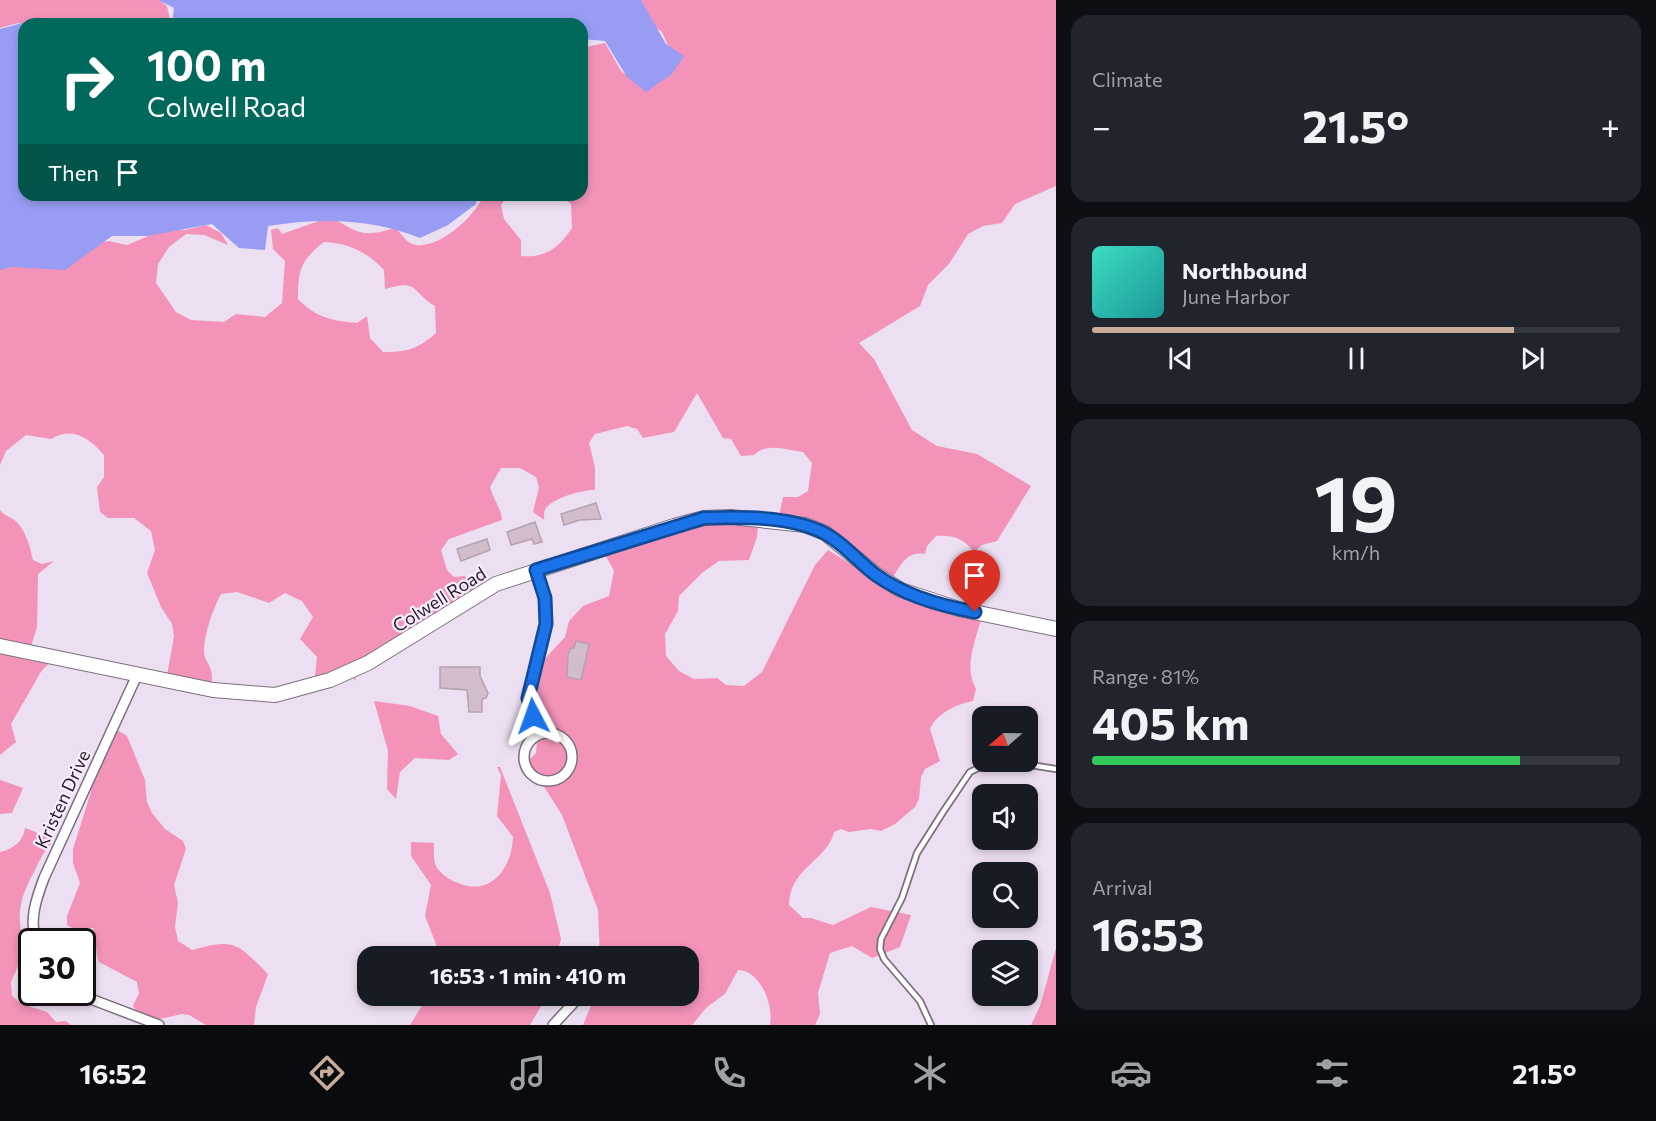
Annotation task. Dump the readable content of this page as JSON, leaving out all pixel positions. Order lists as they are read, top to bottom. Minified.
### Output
{"streets":{"street":["Colwell Road","Kristen Drive"]},"crossings":[["Colwell Road","Kristen Drive"]],"north":"left","page":{"tile":["Climate",["19","km/h"],["Range · 81%","405 km"],["Arrival","16:53"]],"turn":["100 m","Colwell Road"],"heat":["−","21.5°","+"],"then":"Then","song":["Northbound","June Harbor"],"limit":"30","trip":"16:53 · 1 min · 410 m","tabs":["16:52","21.5°"]}}
